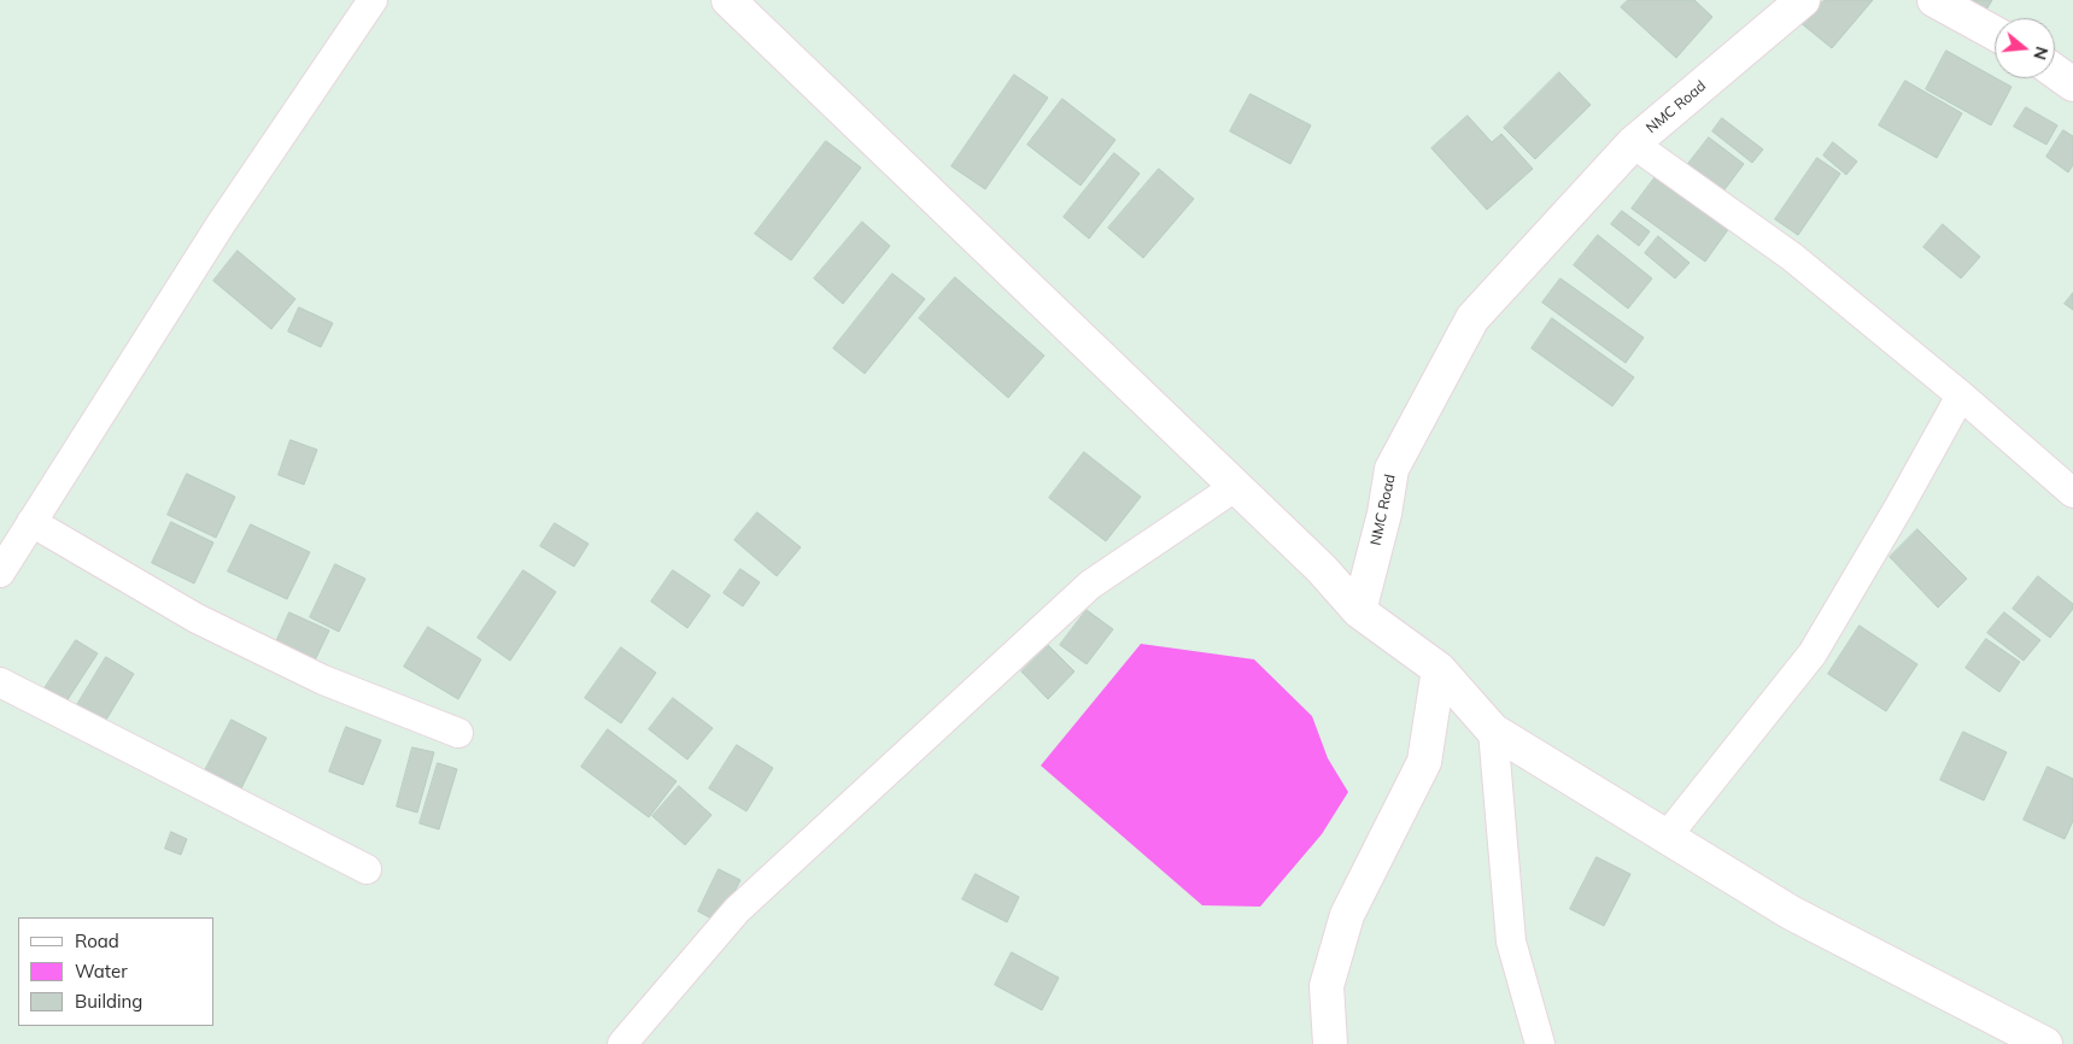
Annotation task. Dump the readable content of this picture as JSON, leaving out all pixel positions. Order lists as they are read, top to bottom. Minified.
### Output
{"streets":{"street":["NMC Road"]},"legend":["Road","Water","Building"],"north":"right"}
